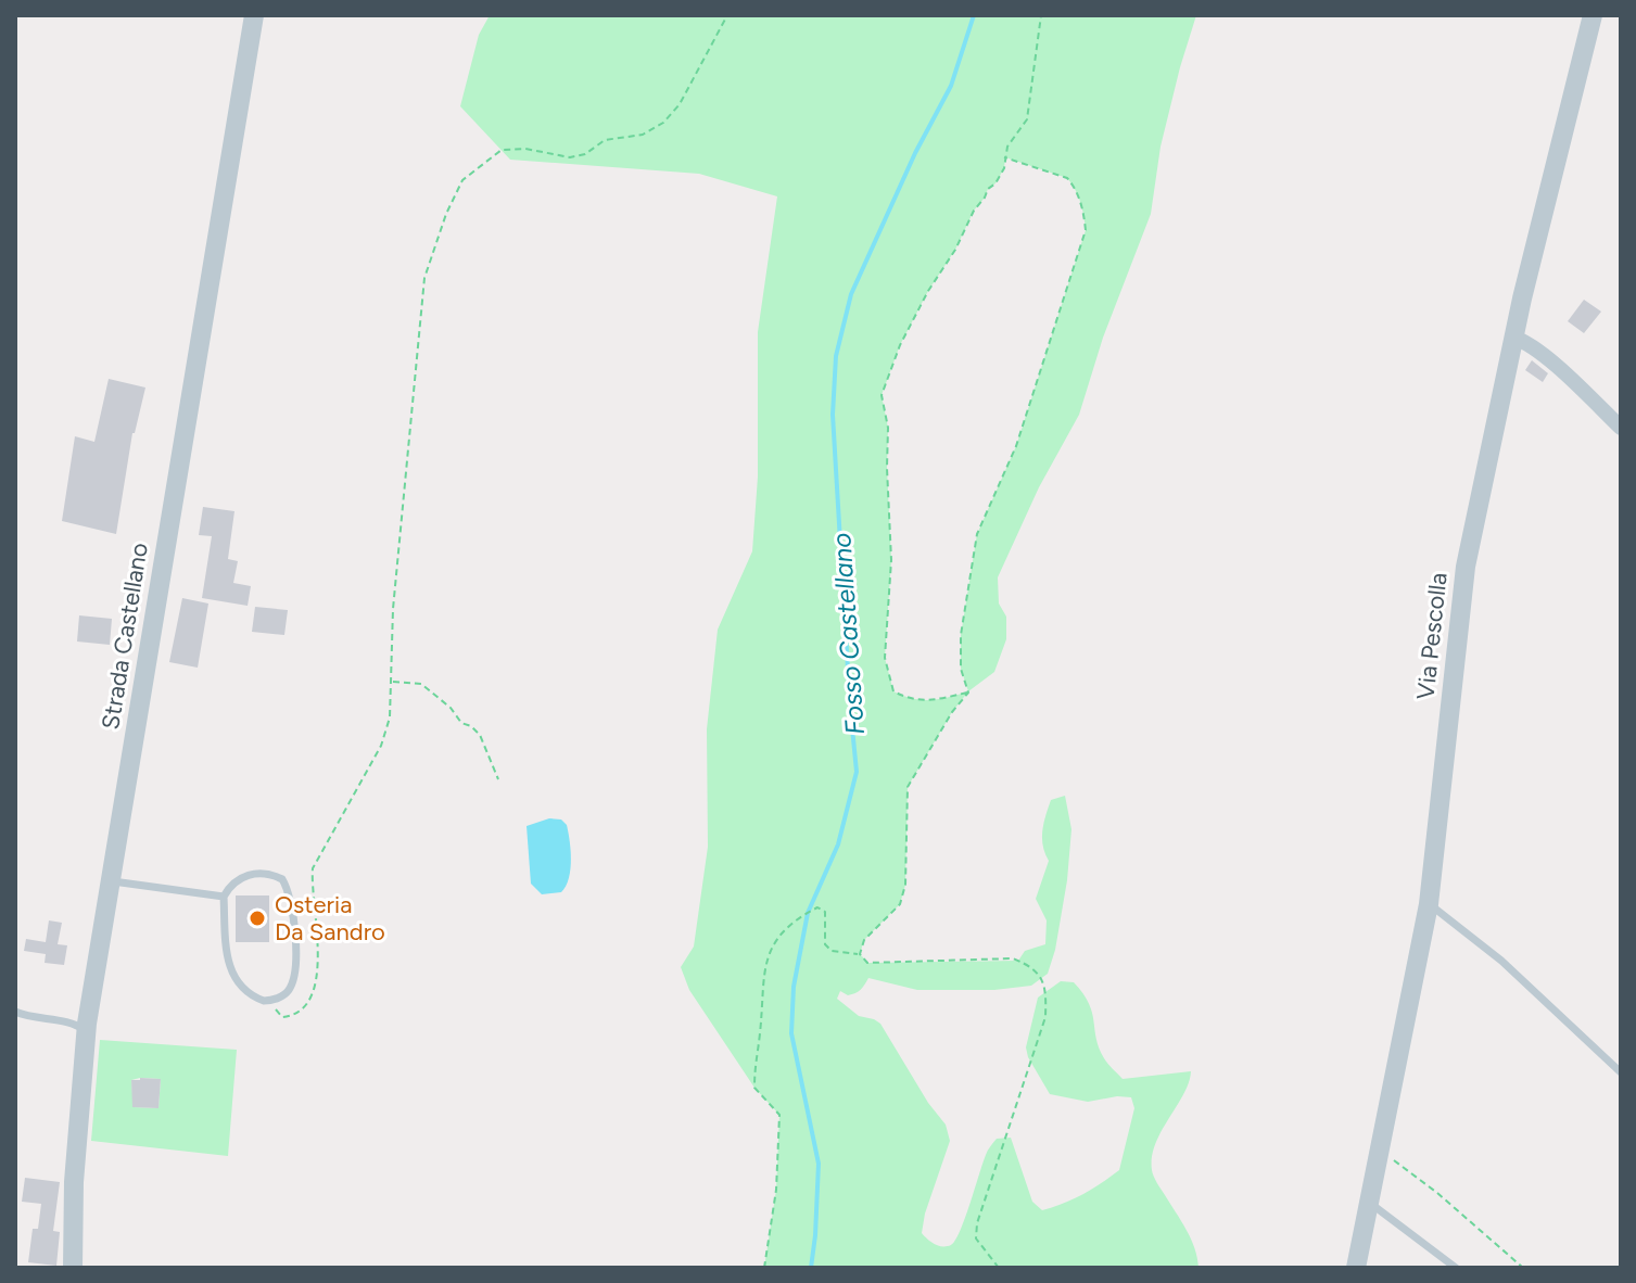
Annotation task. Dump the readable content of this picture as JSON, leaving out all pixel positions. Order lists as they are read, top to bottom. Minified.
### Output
{"streets":{"street":["Strada Castellano","Via Pescolla"]},"water":["Fosso Castellano"],"places":["Osteria Da Sandro"]}
